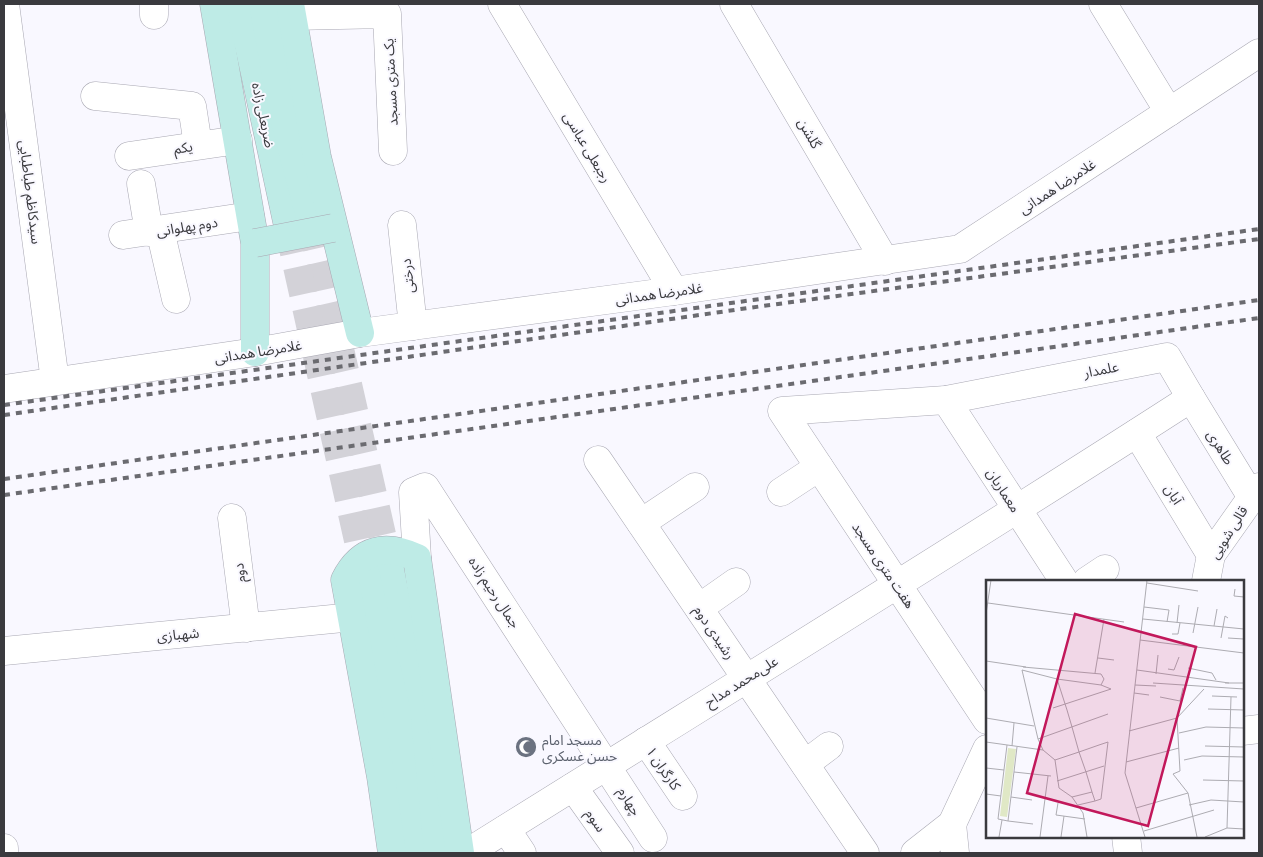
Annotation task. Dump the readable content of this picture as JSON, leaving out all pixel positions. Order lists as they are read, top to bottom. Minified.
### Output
{"streets":{"main road":["ضربعلی زاده"],"street":["یک متری مسجد","گلشن","یکم","رجبعلی عباسی","غلامرضا همدانی","سیدکاظم طباطبایی","دوم پهلوانی","درختی","علمدار","طاهری","معماریان","آبان","قالی شویی","هفت متری مسجد","دوم","جمال رحیم زاده","رشیدی دوم","شهبازی","علی‌محمد مداح","کارگران ۱","چهارم","سوم"]},"crossings":[["گلشن","غلامرضا همدانی"],["رجبعلی عباسی","غلامرضا همدانی"],["غلامرضا همدانی","سیدکاظم طباطبایی"],["غلامرضا همدانی","درختی"],["علمدار","طاهری"],["علمدار","معماریان"],["علمدار","هفت متری مسجد"],["طاهری","قالی شویی"],["معماریان","علی‌محمد مداح"],["آبان","قالی شویی"],["هفت متری مسجد","علی‌محمد مداح"],["دوم","شهبازی"],["جمال رحیم زاده","علی‌محمد مداح"],["جمال رحیم زاده","چهارم"],["رشیدی دوم","علی‌محمد مداح"],["علی‌محمد مداح","کارگران ۱"],["علی‌محمد مداح","چهارم"],["علی‌محمد مداح","سوم"]],"places":{"mosque":["مسجد امام حسن عسکری"]}}
